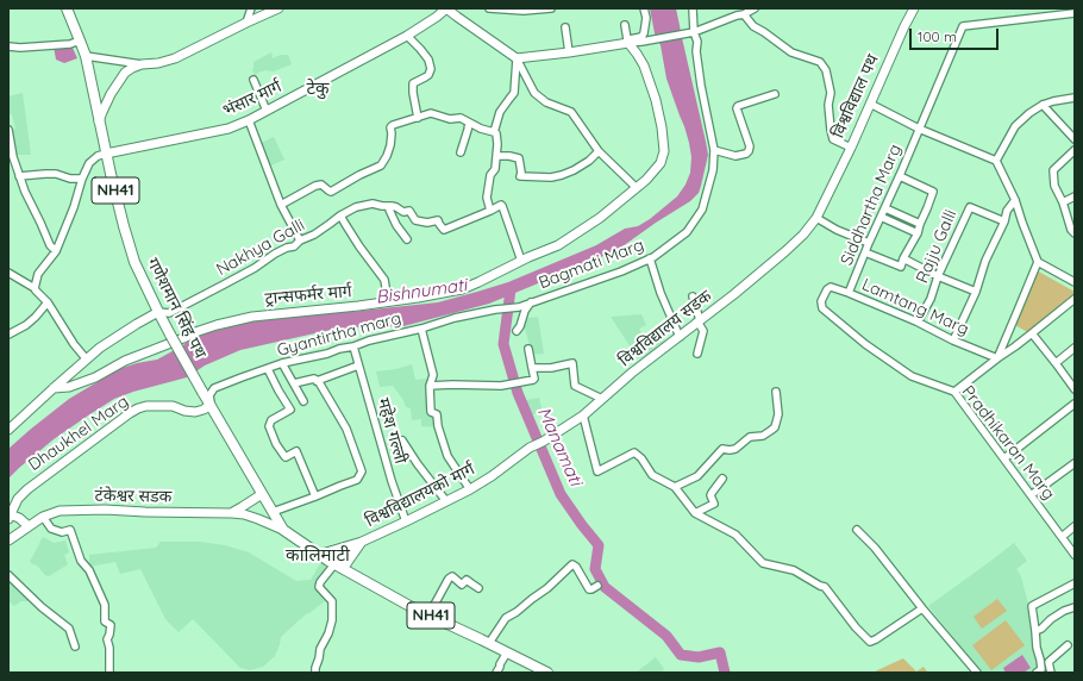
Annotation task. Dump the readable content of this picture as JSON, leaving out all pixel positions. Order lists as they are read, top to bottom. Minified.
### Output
{"streets":{"highway":["NH41","गणेशमान सिंह पथ"],"main road":["विश्वविद्याल पथ","भंसार मार्ग","ट्रान्सफर्मर मार्ग","विश्वविद्यालय सडक","Dhaukhel Marg","विश्वविद्यालयको मार्ग","टंकेश्वर सडक"],"street":["Siddhartha Marg","Rajju Galli","Nakhya Galli","Bagmati Marg","Lamtang Marg","Gyantirtha marg","महेश गल्ली","Pradhikaran Marg"]},"crossings":[["विश्वविद्याल पथ","विश्वविद्यालय सडक"],["भंसार मार्ग","गणेशमान सिंह पथ"],["NH41","गणेशमान सिंह पथ"],["NH41","विश्वविद्यालयको मार्ग"],["Siddhartha Marg","Lamtang Marg"],["Rajju Galli","Lamtang Marg"],["Nakhya Galli","गणेशमान सिंह पथ"],["Bagmati Marg","Gyantirtha marg"],["Lamtang Marg","Pradhikaran Marg"],["गणेशमान सिंह पथ","Gyantirtha marg"],["गणेशमान सिंह पथ","Dhaukhel Marg"],["गणेशमान सिंह पथ","विश्वविद्यालयको मार्ग"],["गणेशमान सिंह पथ","टंकेश्वर सडक"],["विश्वविद्यालय सडक","विश्वविद्यालयको मार्ग"],["Gyantirtha marg","महेश गल्ली"],["Gyantirtha marg","Dhaukhel Marg"],["महेश गल्ली","विश्वविद्यालयको मार्ग"]],"districts":["टेकु","कालिमाटी"],"water":["Bishnumati","Manamati"],"scale_bar":"100 m"}
